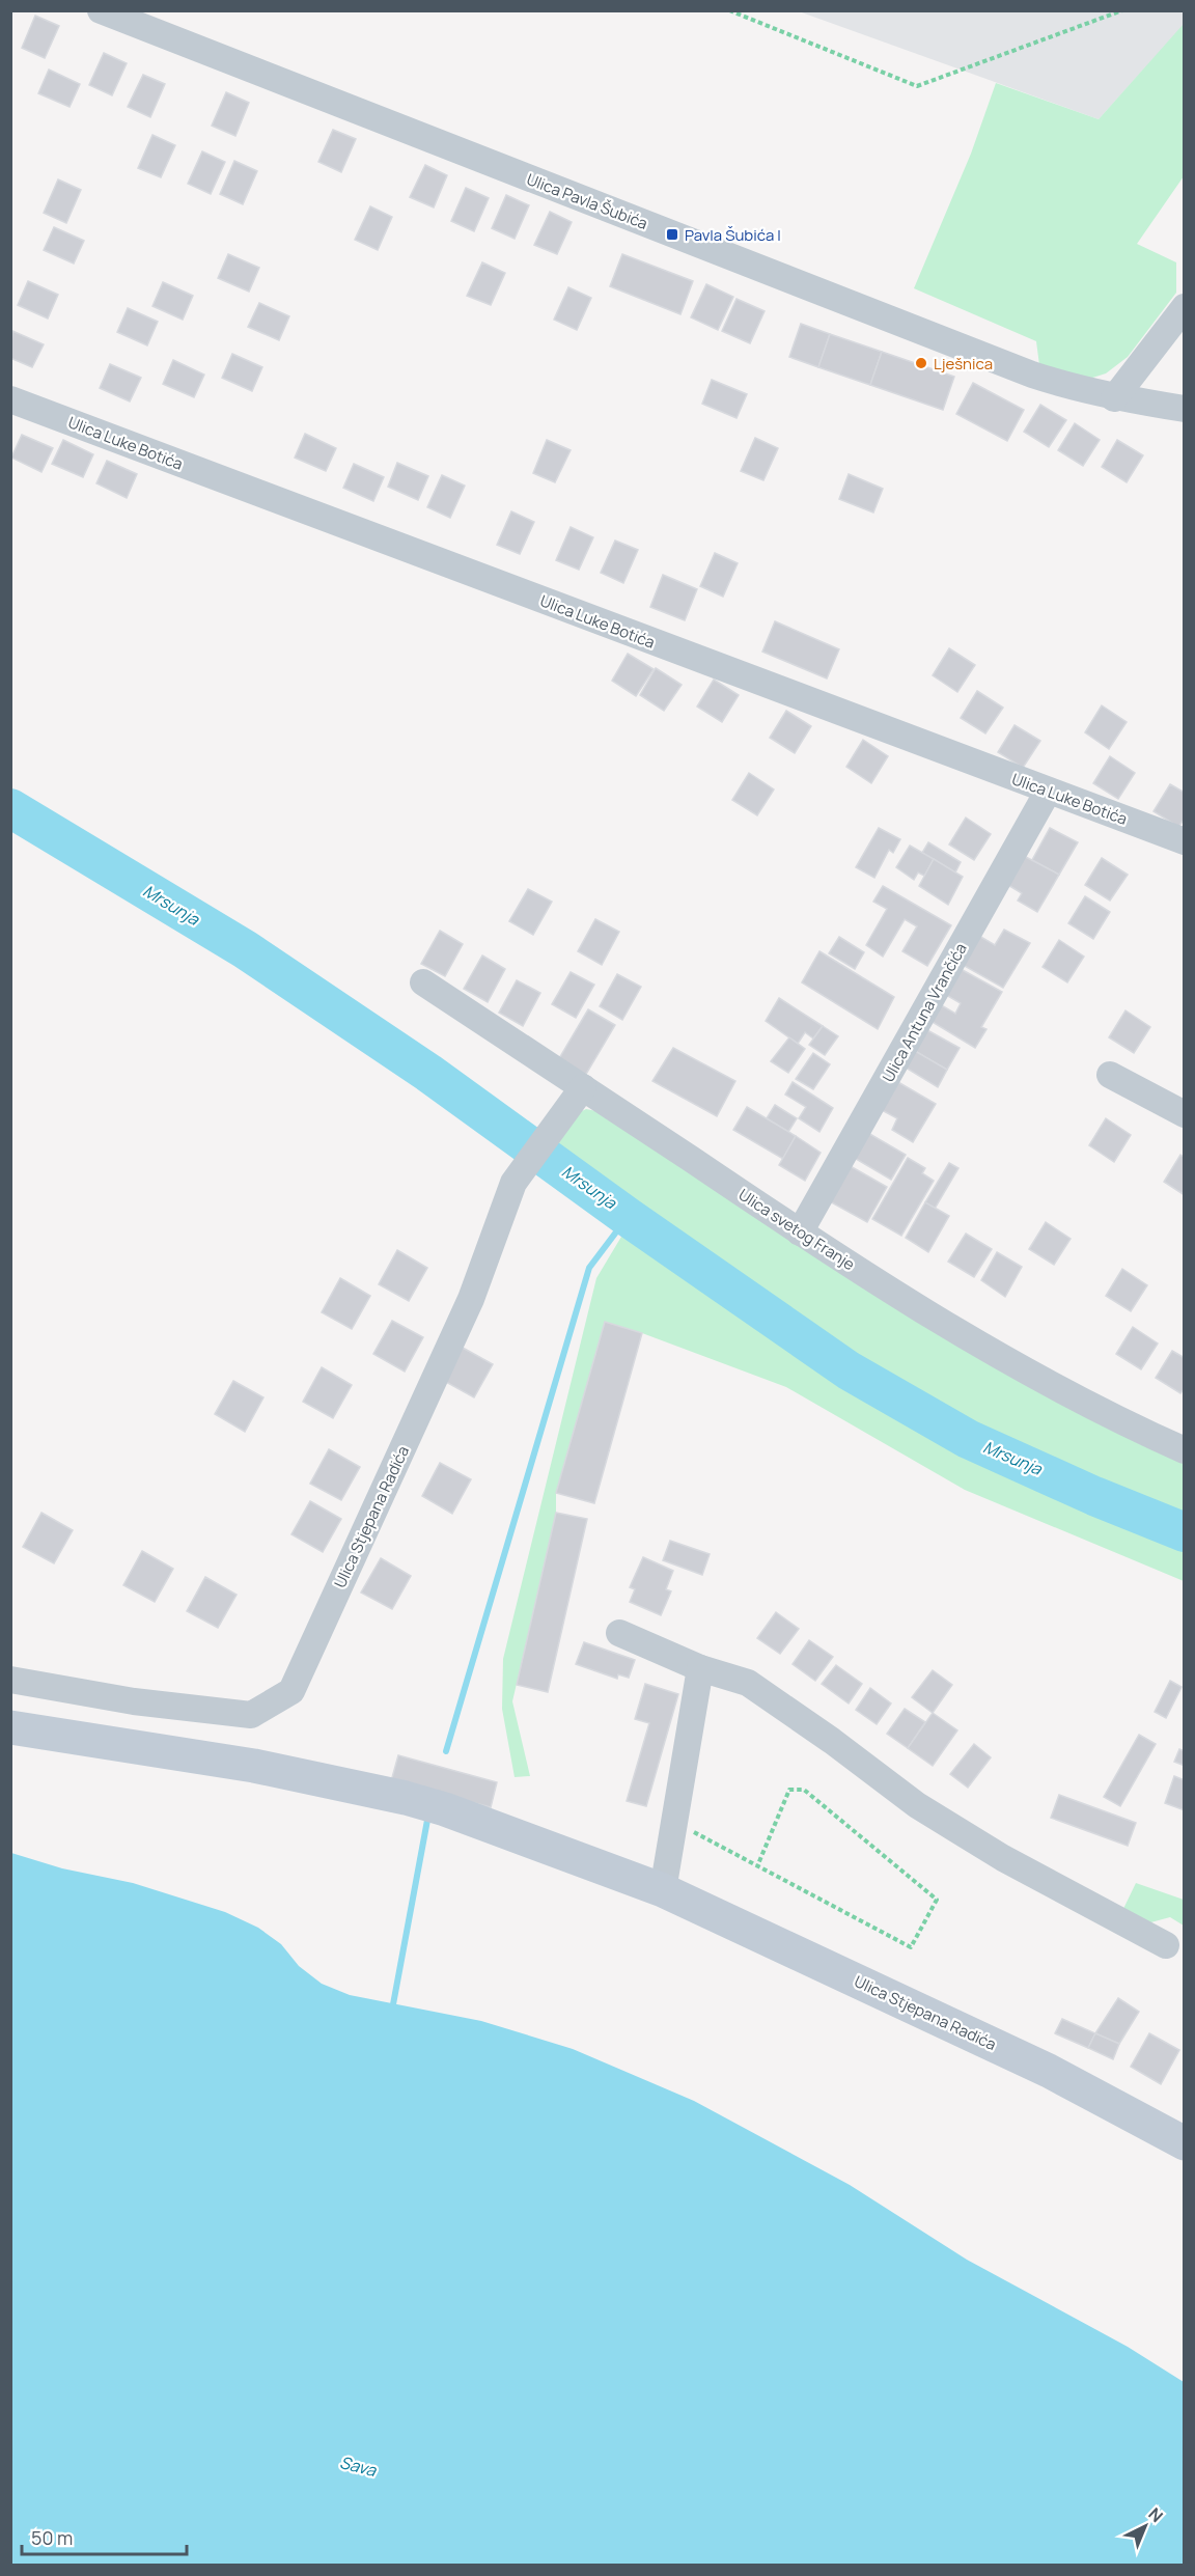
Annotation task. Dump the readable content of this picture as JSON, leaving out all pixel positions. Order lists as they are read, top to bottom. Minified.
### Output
{"streets":{"main road":["Ulica Stjepana Radića"],"street":["Ulica Pavla Šubića","Ulica Luke Botića","Ulica Antuna Vrančića","Ulica svetog Franje"]},"crossings":[["Ulica Luke Botića","Ulica Antuna Vrančića"],["Ulica Antuna Vrančića","Ulica svetog Franje"],["Ulica svetog Franje","Ulica Stjepana Radića"]],"water":["Mrsunja","Sava"],"places":{"transit":["Pavla Šubića I"],"other":["Lješnica"]},"scale_bar":"50 m","north":"top right"}
